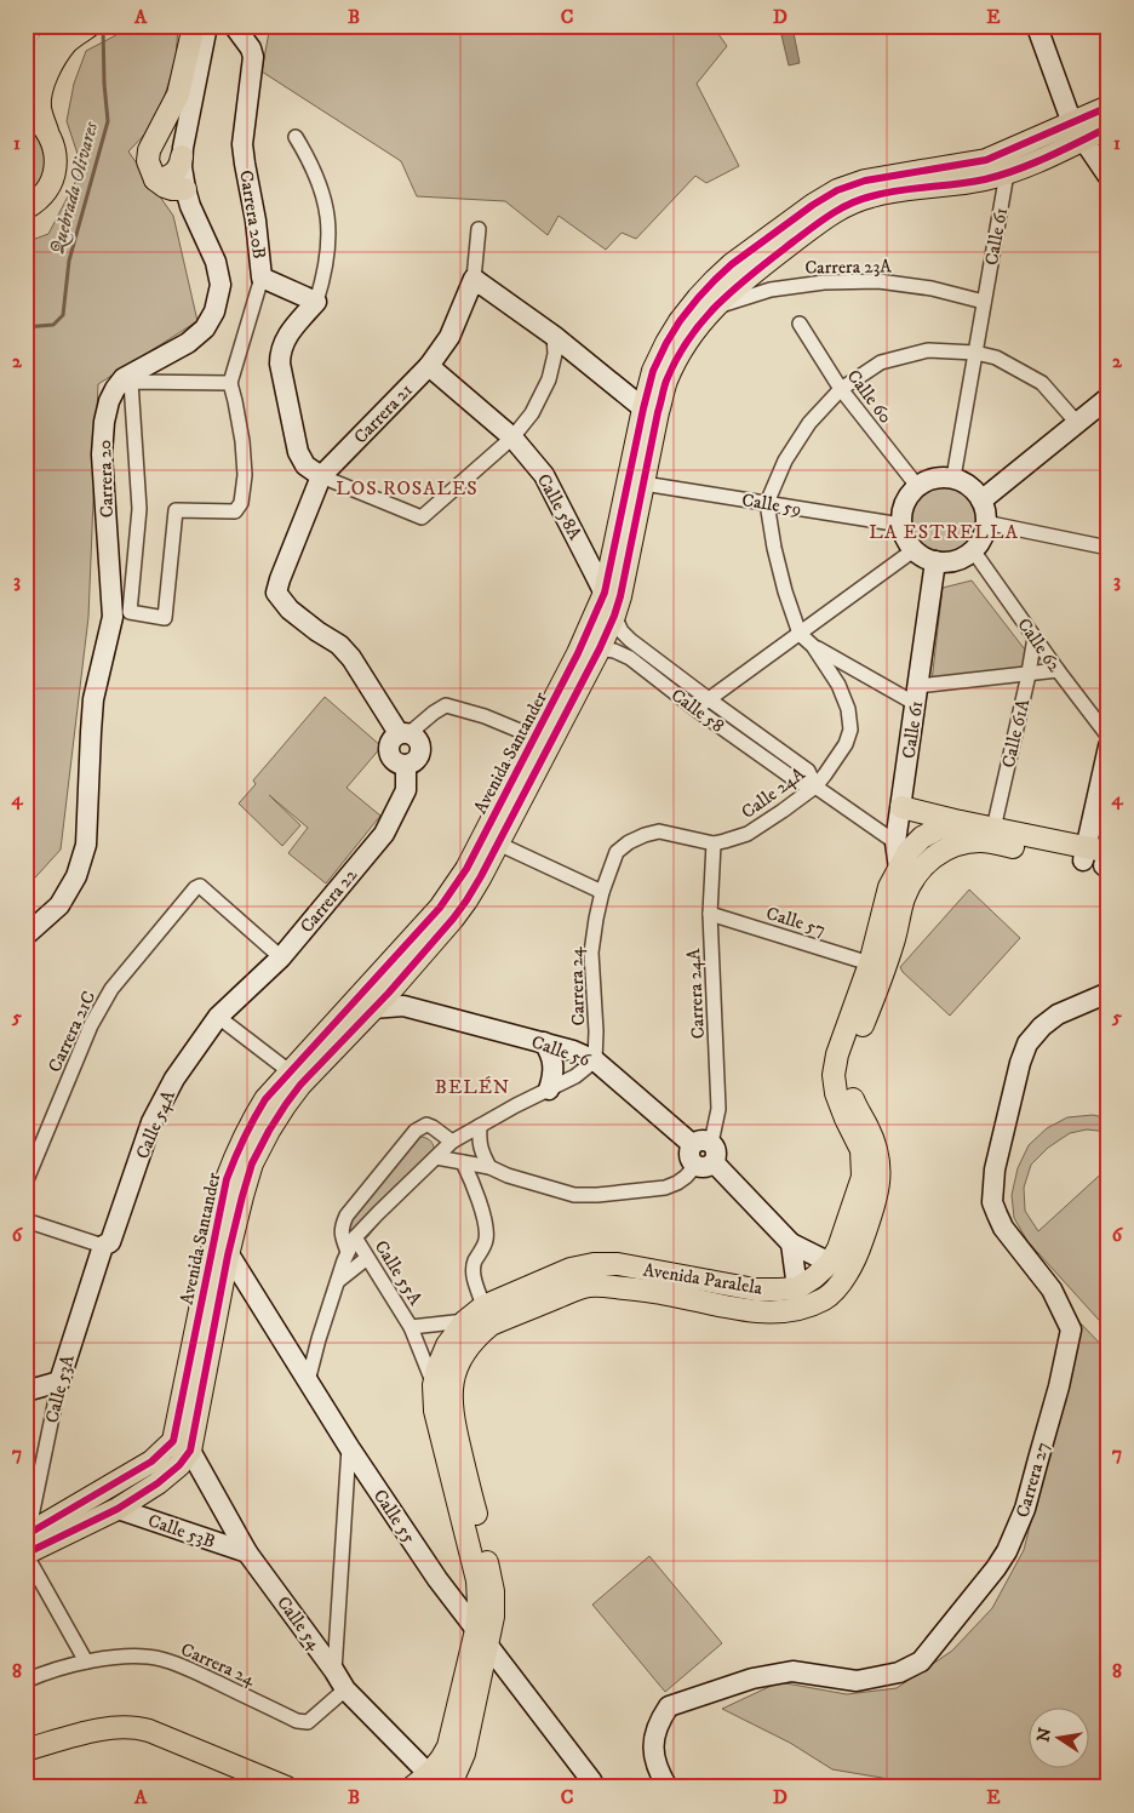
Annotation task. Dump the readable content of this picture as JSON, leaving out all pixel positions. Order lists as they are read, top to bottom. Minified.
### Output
{"streets":{"main road":["Avenida Santander","Avenida Paralela"],"street":["Carrera 20B","Calle 61","Carrera 23A","Calle 60","Carrera 21","Carrera 20","Calle 59","Calle 58A","Calle 62","Calle 58","Calle 61A","Calle 24A","Carrera 22","Calle 57","Carrera 24","Carrera 24A","Carrera 21C","Calle 56","Calle 54A","Calle 55A","Calle 53A","Carrera 27","Calle 55","Calle 53B","Calle 54"]},"crossings":[["Calle 61","Carrera 23A"],["Calle 61","Calle 60"],["Calle 61","Calle 59"],["Calle 61","Calle 62"],["Calle 61","Calle 58"],["Calle 61","Avenida Santander"],["Calle 61","Avenida Paralela"],["Carrera 23A","Avenida Santander"],["Calle 60","Calle 59"],["Calle 60","Calle 62"],["Carrera 21","Calle 58A"],["Carrera 21","Carrera 22"],["Calle 59","Calle 62"],["Calle 59","Avenida Santander"],["Calle 58A","Calle 58"],["Calle 58A","Avenida Santander"],["Calle 62","Calle 61A"],["Calle 58","Avenida Santander"],["Calle 58","Calle 24A"],["Avenida Santander","Calle 56"],["Avenida Santander","Calle 53A"],["Avenida Santander","Calle 55"],["Avenida Santander","Calle 53B"],["Avenida Santander","Calle 54"],["Calle 24A","Carrera 24"],["Calle 24A","Carrera 24A"],["Carrera 22","Carrera 21C"],["Carrera 22","Calle 54A"],["Calle 57","Carrera 24A"],["Carrera 24","Carrera 24A"],["Carrera 24","Calle 56"],["Carrera 24","Calle 54"],["Carrera 24A","Calle 56"],["Calle 54A","Calle 53A"],["Calle 55A","Avenida Paralela"],["Avenida Paralela","Calle 55"],["Avenida Paralela","Calle 54"],["Calle 53B","Calle 54"]],"districts":["LOS ROSALES","LA ESTRELLA","BELÉN"],"water":["Quebrada Olivares"],"north":"left","grid":{"columns":["A","B","C","D","E"],"rows":["1","2","3","4","5","6","7","8"]}}
